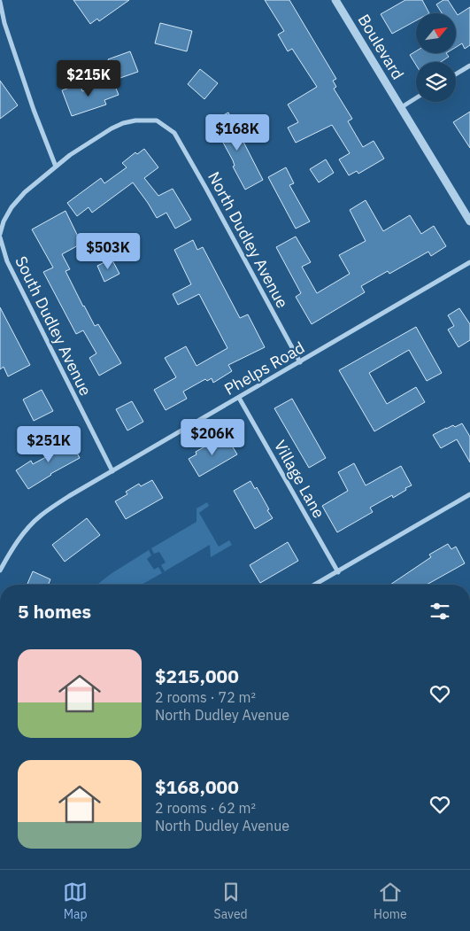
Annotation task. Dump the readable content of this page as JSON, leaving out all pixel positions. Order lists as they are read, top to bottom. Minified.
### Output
{"streets":{"street":["Boulevard","North Dudley Avenue","South Dudley Avenue","Phelps Road","Village Lane"]},"crossings":[["North Dudley Avenue","South Dudley Avenue"],["North Dudley Avenue","Phelps Road"],["South Dudley Avenue","Phelps Road"],["Phelps Road","Village Lane"]],"north":"top right","page":{"price":["$215K","$168K","$503K","$206K","$251K"],"heading":"5 homes","list":[{"name":"$215,000","note":"2 rooms · 72 m² · North Dudley Avenue"},{"name":"$168,000","note":"2 rooms · 62 m² · North Dudley Avenue"}],"tabs":["Map","Saved","Home"]}}
